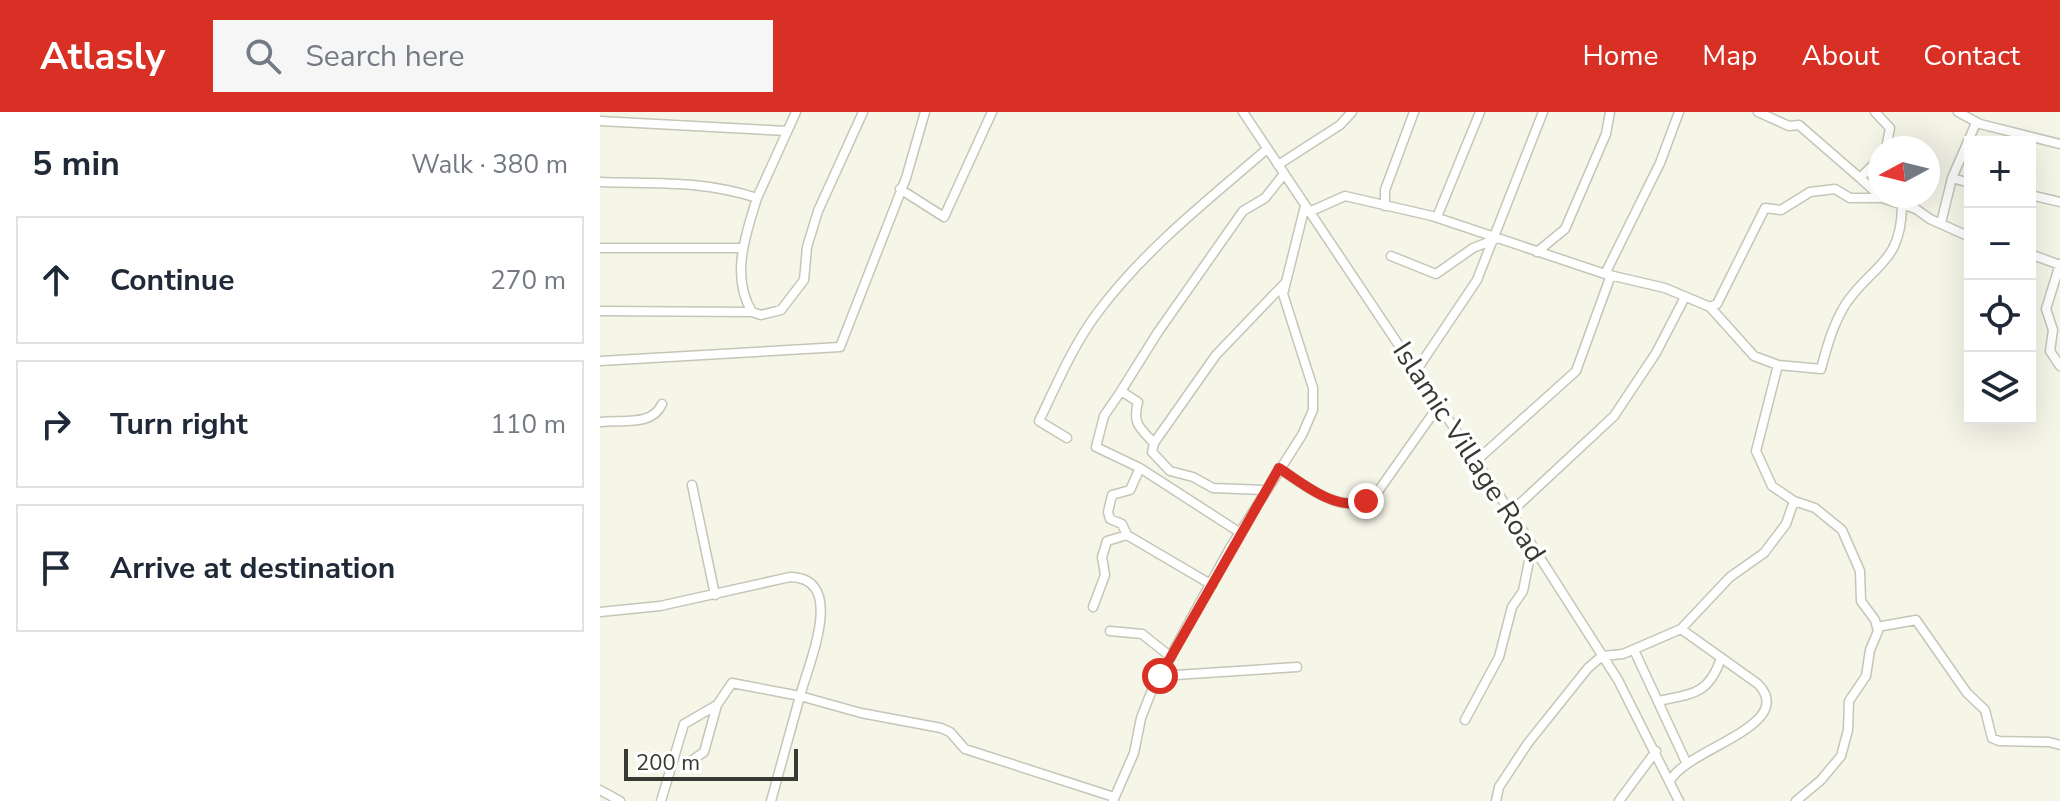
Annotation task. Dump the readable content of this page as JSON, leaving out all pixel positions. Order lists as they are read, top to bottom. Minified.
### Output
{"streets":{"street":["Islamic Village Road"]},"scale_bar":"200 m","north":"left","page":{"header":"Atlasly","search":"Search here","nav":["Home","Map","About","Contact"],"heading":["5 min","Walk · 380 m"],"map_buttons":["+","−"],"list":[["Continue","270 m"],["Turn right","110 m"],"Arrive at destination"],"scale":"200 m"}}
